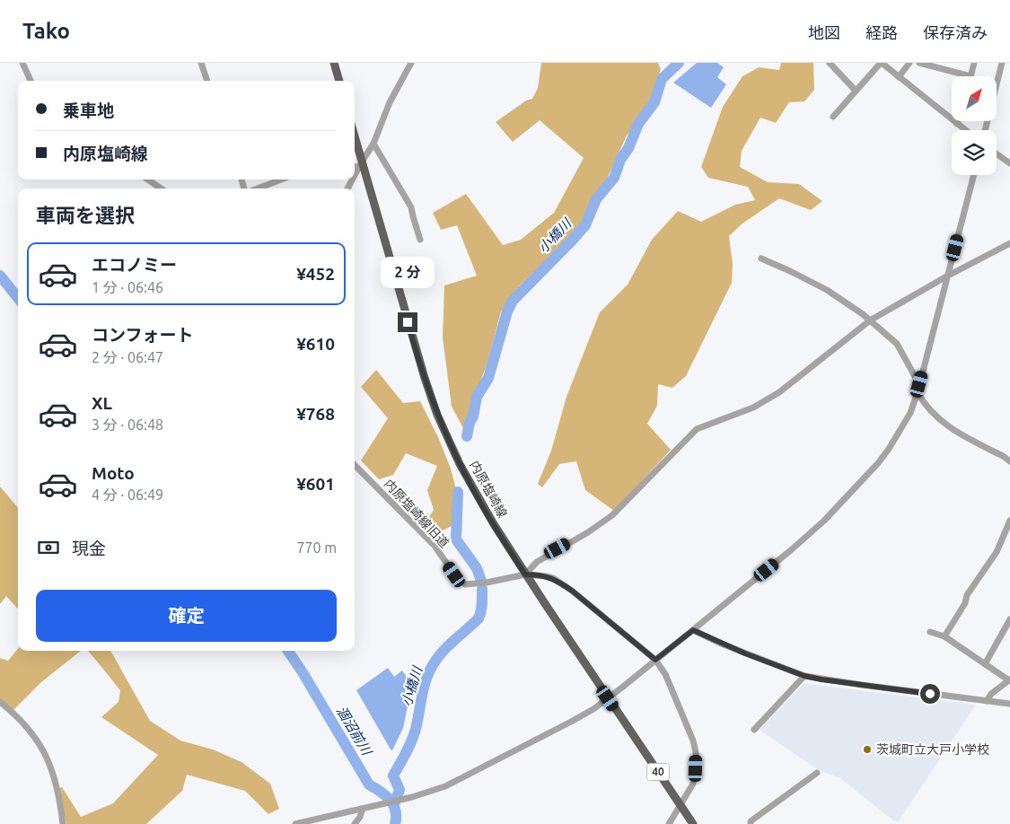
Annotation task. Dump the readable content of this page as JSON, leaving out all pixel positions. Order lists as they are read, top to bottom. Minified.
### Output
{"streets":{"main road":["内原塩崎線","40"],"street":["内原塩崎線旧道"]},"crossings":[["内原塩崎線","内原塩崎線旧道"]],"water":["小橋川","涸沼前川"],"places":["茨城町立大戸小学校"],"north":"top right","page":{"header":"Tako","nav":["地図","経路","保存済み"],"banner":["乗車地","内原塩崎線"],"heading":"車両を選択","list":[{"name":"エコノミー","note":"1 分 · 06:46","value":"¥452"},{"name":"コンフォート","note":"2 分 · 06:47","value":"¥610"},{"name":"XL","note":"3 分 · 06:48","value":"¥768"},{"name":"Moto","note":"4 分 · 06:49","value":"¥601"}],"bubble":"2 分","pay":["現金","770 m"],"buttons":"確定"}}
